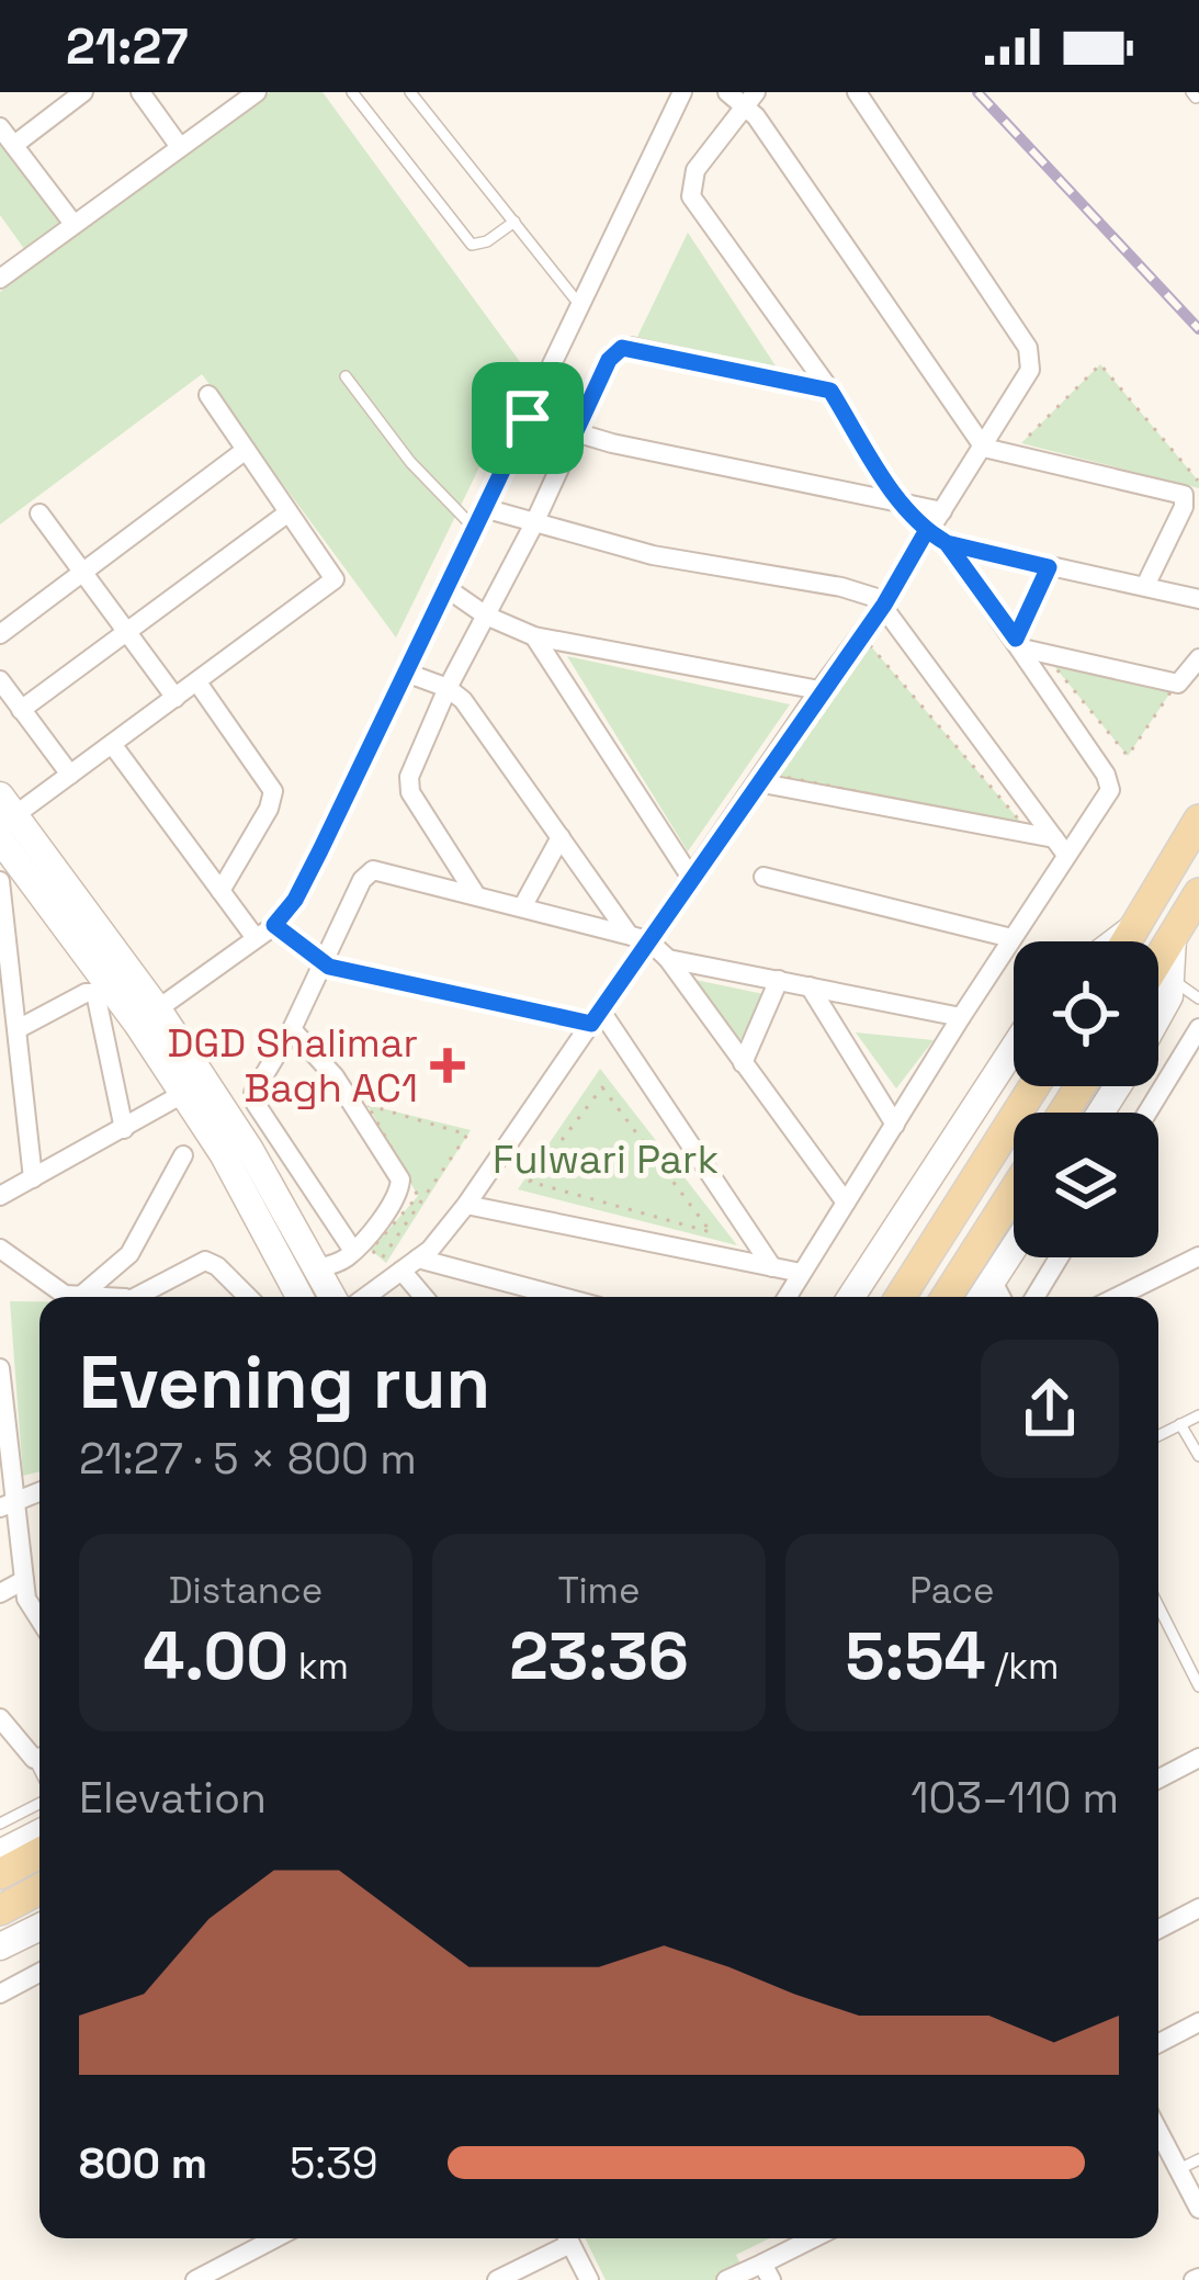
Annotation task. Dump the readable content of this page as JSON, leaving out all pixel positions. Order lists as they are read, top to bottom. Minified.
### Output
{"parks":["Fulwari Park"],"places":{"health":["DGD Shalimar Bagh AC1"]},"page":{"status":"21:27","heading":["Evening run","21:27 · 5 × 800 m"],"stats":[["Distance","4.00 km"],["Time","23:36"],["Pace","5:54 /km"]],"chart":["Elevation","103–110 m"],"list":[{"name":"800 m","note":"5:39"}]}}
